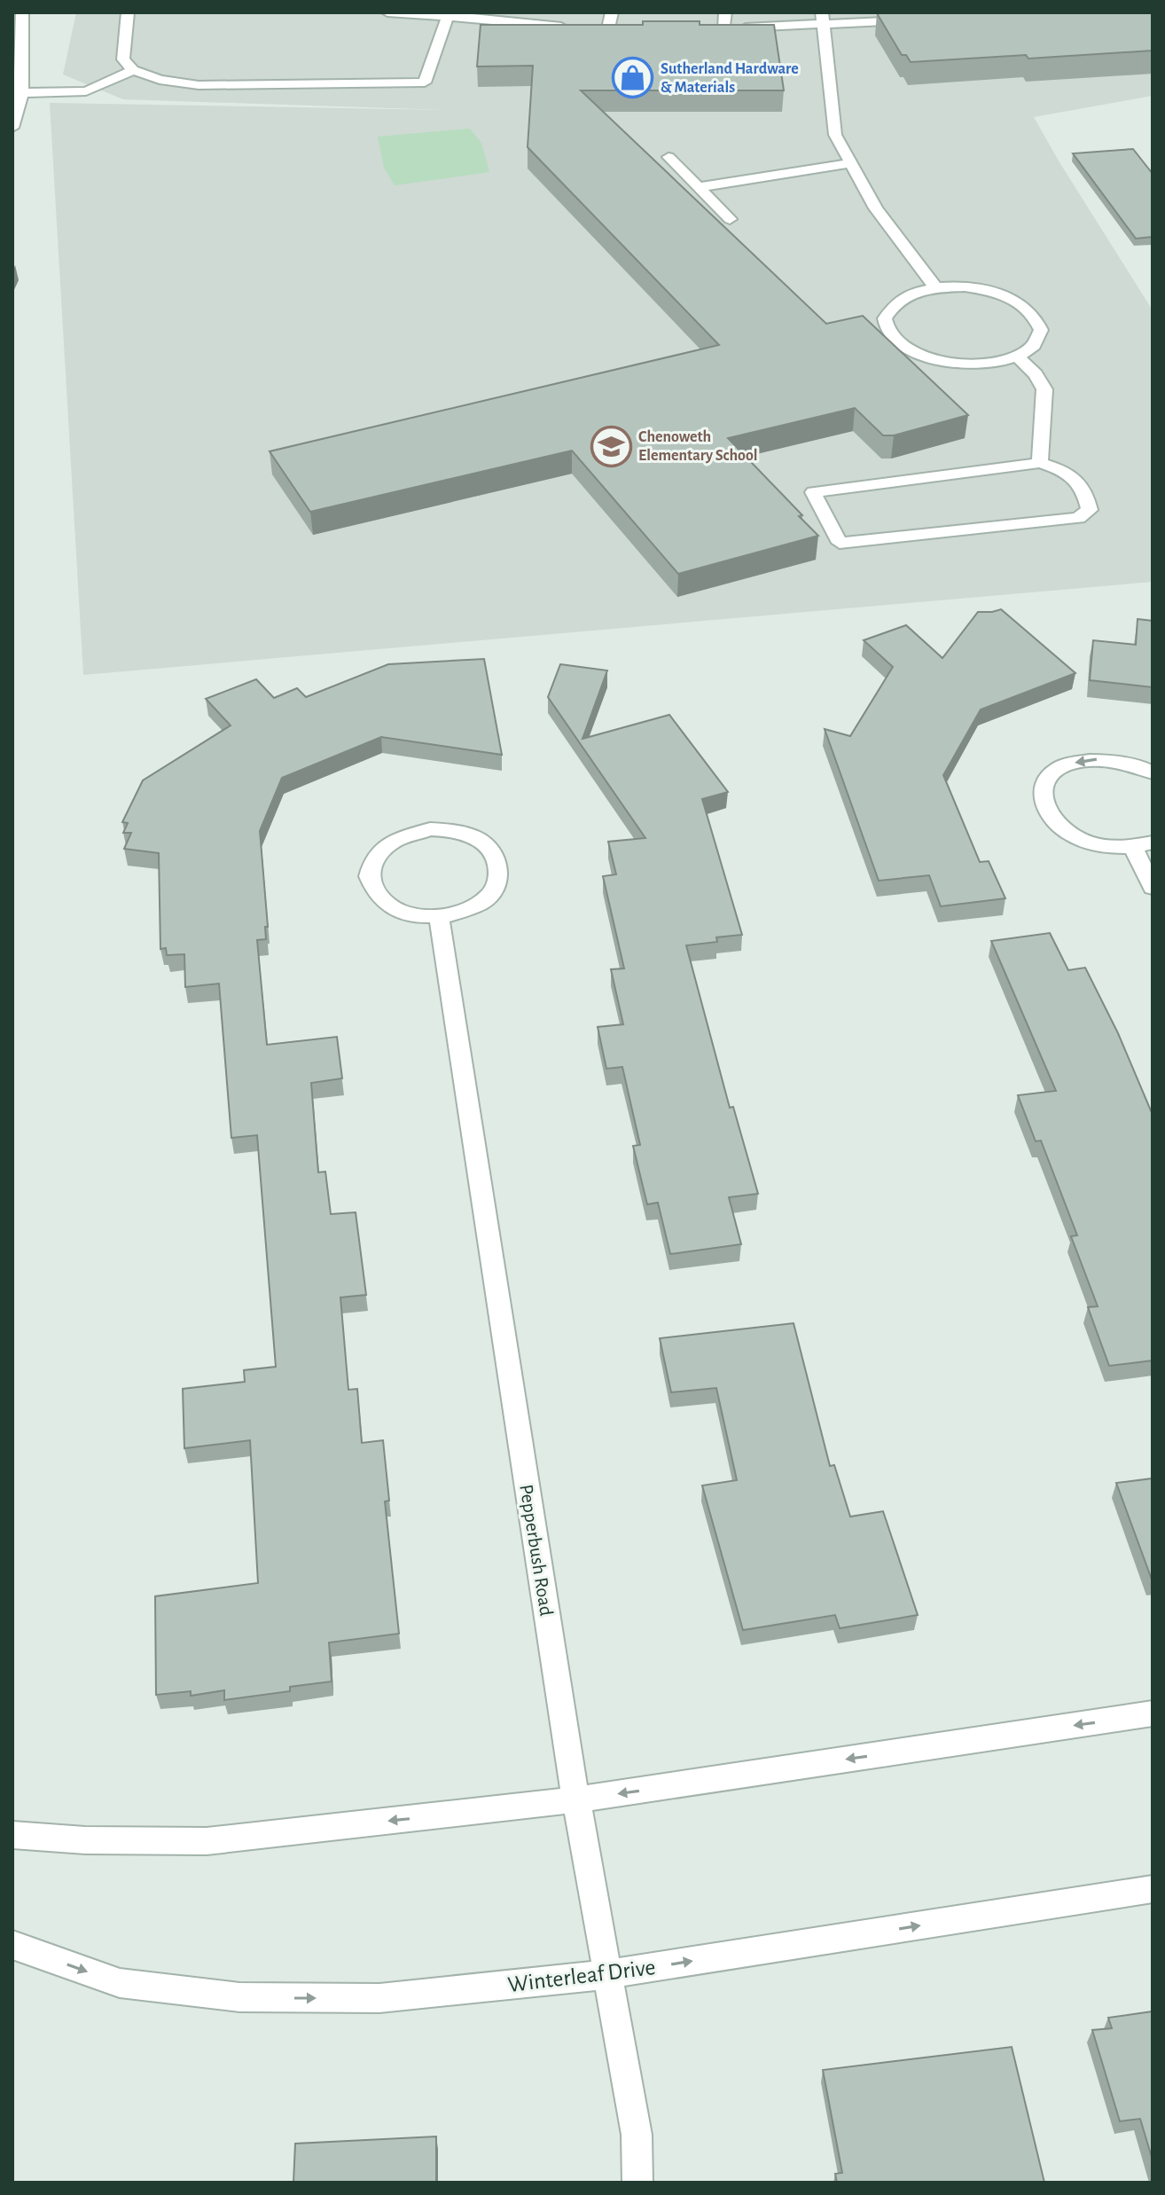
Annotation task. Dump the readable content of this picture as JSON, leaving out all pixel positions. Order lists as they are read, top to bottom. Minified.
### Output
{"streets":{"street":["Pepperbush Road","Winterleaf Drive"]},"crossings":[["Pepperbush Road","Winterleaf Drive"]],"places":{"shop":["Sutherland Hardware & Materials"],"school or university":["Chenoweth Elementary School"]}}
